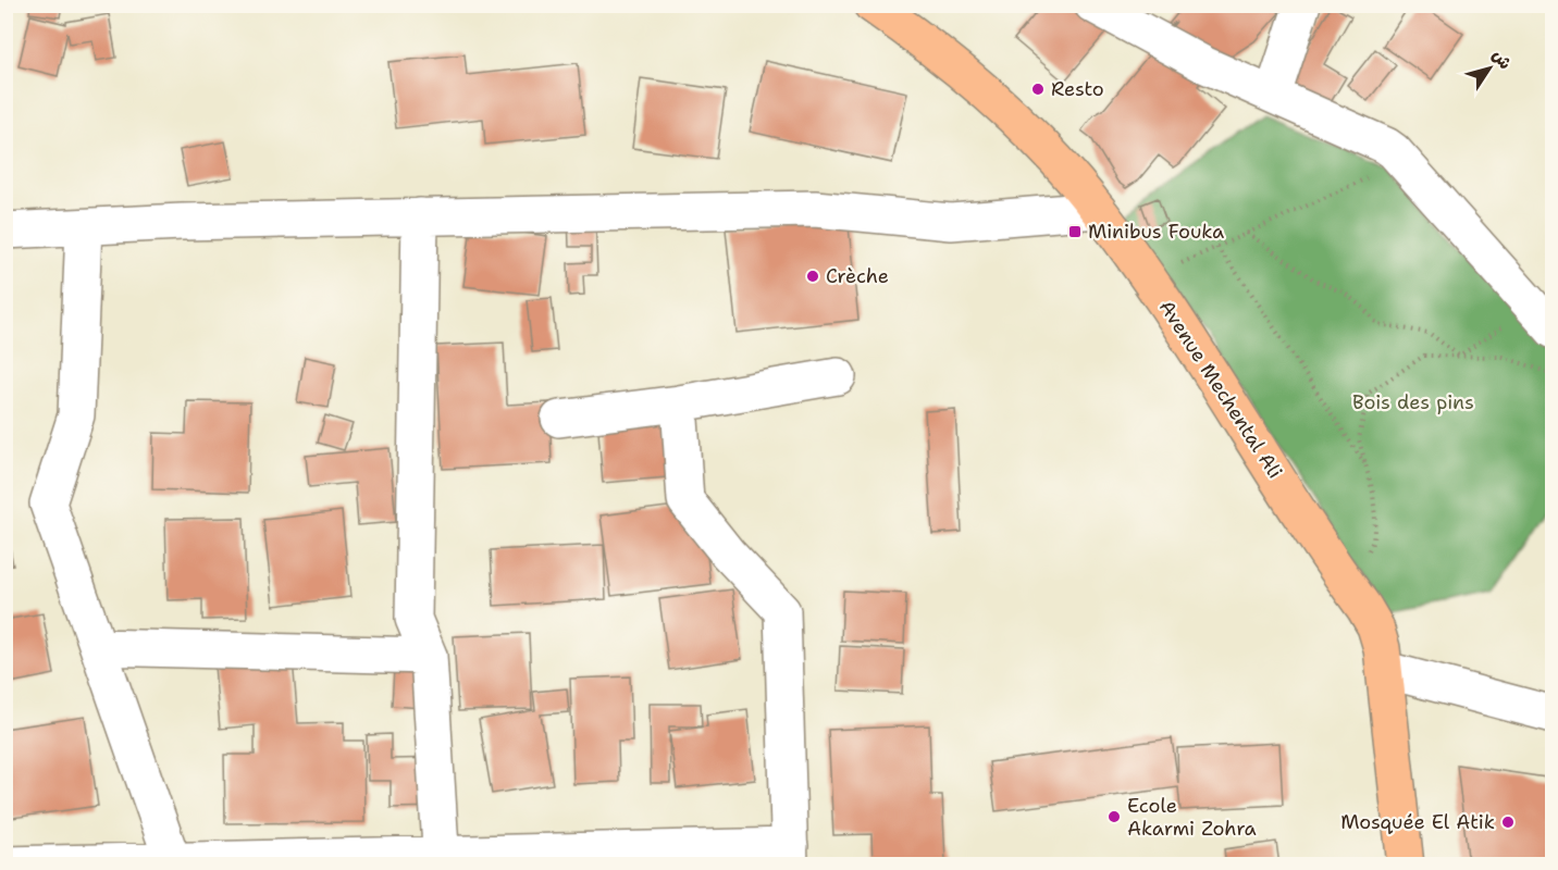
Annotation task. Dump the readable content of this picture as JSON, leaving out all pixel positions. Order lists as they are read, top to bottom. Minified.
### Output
{"streets":{"main road":["Avenue Mechental Ali"]},"parks":["Bois des pins"],"places":{"other":["Resto","Crèche","Ecole Akarmi Zohra","Mosquée El Atik"],"transit":["Minibus Fouka"]},"north":"top right"}
